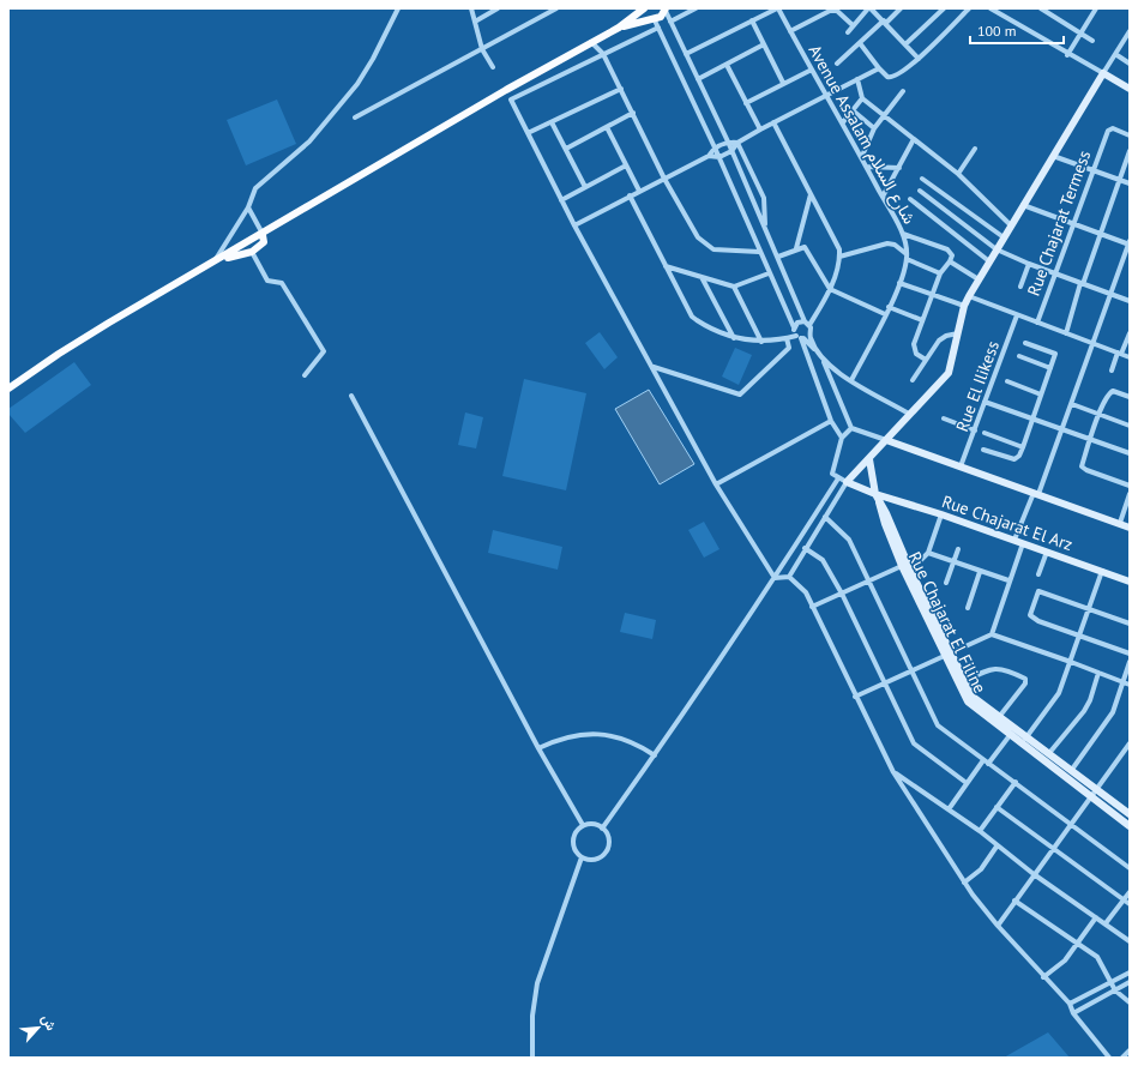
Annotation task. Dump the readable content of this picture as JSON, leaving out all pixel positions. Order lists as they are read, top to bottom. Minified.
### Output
{"streets":{"street":["Avenue Assalam شارع السلام","Rue Chajarat Termess","Rue El Ilikess","Rue Chajarat El Arz","Rue Chajarat El Filine"]},"crossings":[["Rue Chajarat El Arz","Rue Chajarat El Filine"]],"scale_bar":"100 m","north":"top right"}
